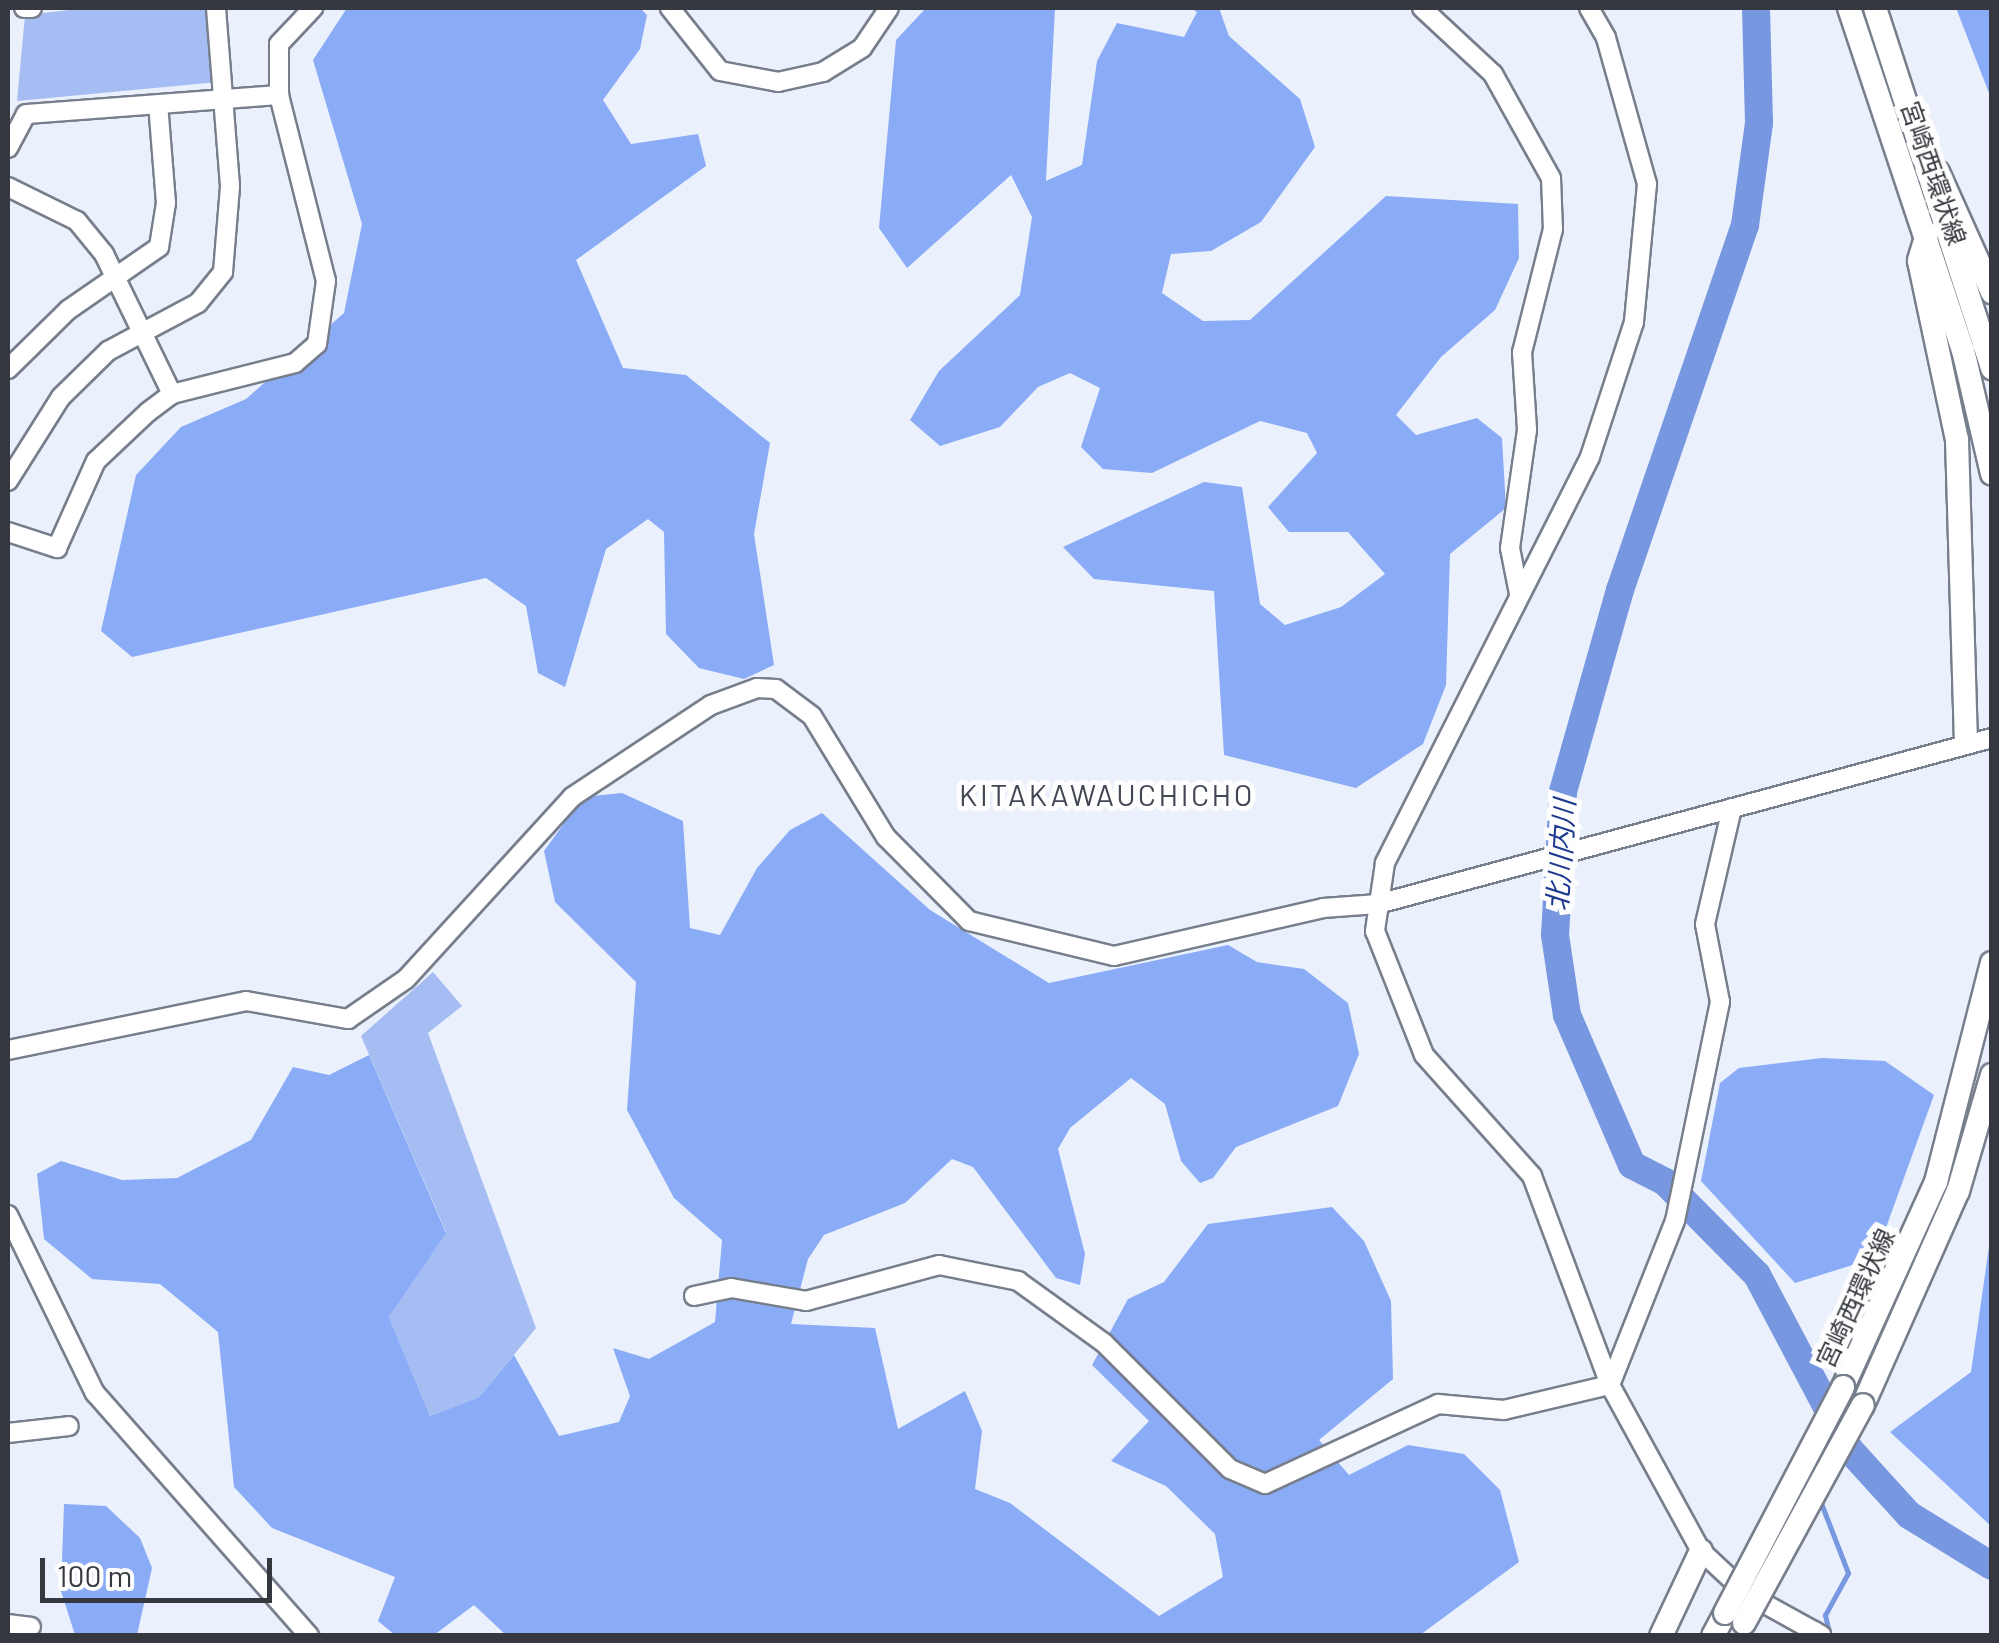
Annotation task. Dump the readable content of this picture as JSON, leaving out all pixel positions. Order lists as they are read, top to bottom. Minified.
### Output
{"streets":{"main road":["宮崎西環状線"]},"districts":["KITAKAWAUCHICHO"],"water":["北川内川"],"scale_bar":"100 m"}
